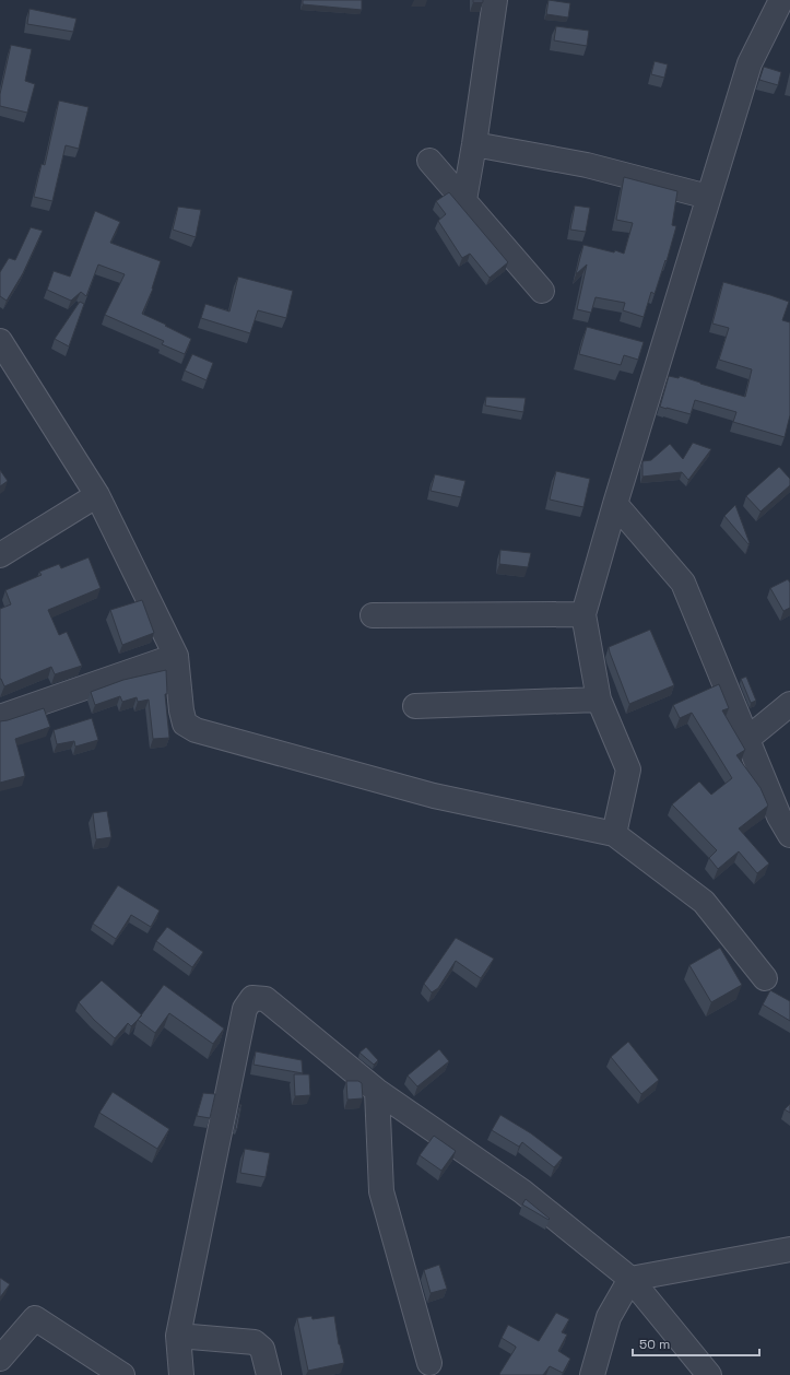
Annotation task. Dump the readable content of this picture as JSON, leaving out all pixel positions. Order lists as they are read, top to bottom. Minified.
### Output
{"scale_bar":"50 m"}
